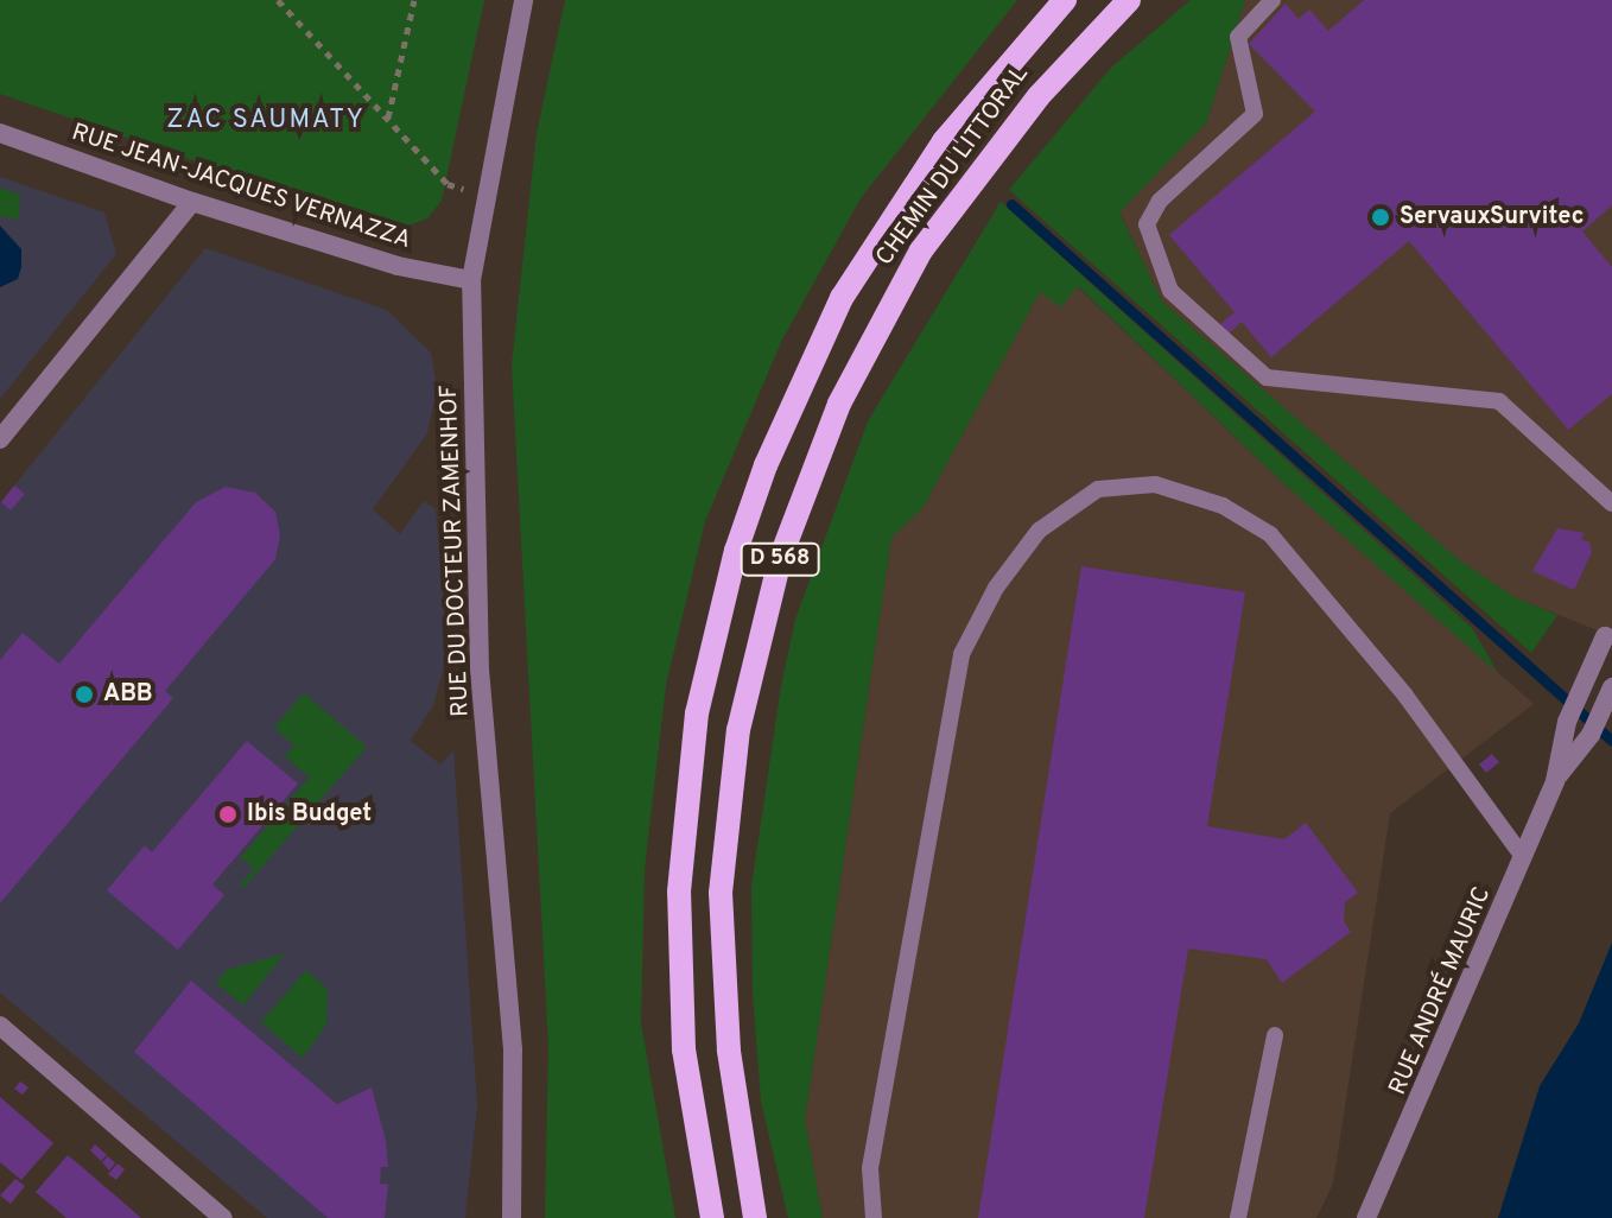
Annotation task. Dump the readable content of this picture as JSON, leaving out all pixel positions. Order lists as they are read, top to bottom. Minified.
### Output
{"streets":{"main road":["CHEMIN DU LITTORAL","D 568"],"street":["RUE JEAN-JACQUES VERNAZZA","RUE DU DOCTEUR ZAMENHOF","RUE ANDRÉ MAURIC"]},"crossings":[["RUE JEAN-JACQUES VERNAZZA","RUE DU DOCTEUR ZAMENHOF"]],"districts":["ZAC SAUMATY"],"places":["ServauxSurvitec","ABB","Ibis Budget"]}
